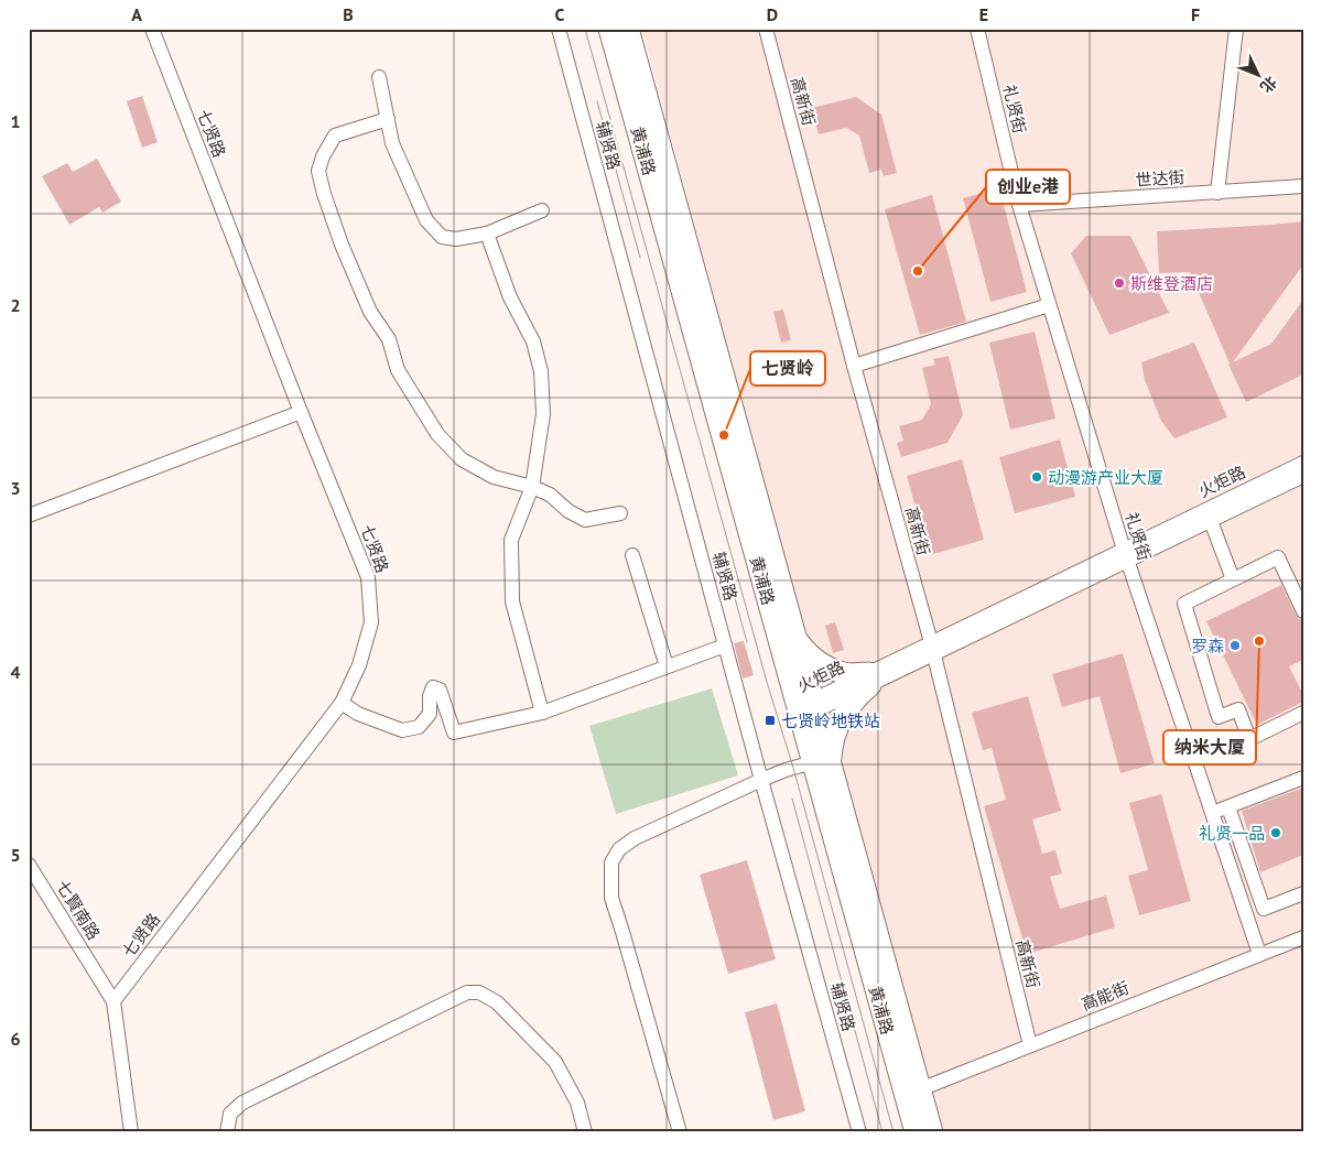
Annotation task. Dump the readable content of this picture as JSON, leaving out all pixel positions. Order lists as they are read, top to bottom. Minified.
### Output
{"streets":{"highway":["黄浦路"],"street":["高新街","礼贤街","七贤路","辅贤路","世达街","火炬路","七賢南路","高能街"]},"crossings":[["高新街","火炬路"],["高新街","高能街"],["礼贤街","世达街"],["礼贤街","火炬路"],["礼贤街","高能街"],["七贤路","七賢南路"],["黄浦路","火炬路"],["黄浦路","高能街"]],"places":{"other":["创业e港","斯维登酒店","七贤岭","动漫游产业大厦","纳米大厦","罗森","礼贤一品"],"transit":["七贤岭地铁站"]},"north":"bottom right","grid":{"columns":["A","B","C","D","E","F"],"rows":["1","2","3","4","5","6"]}}
